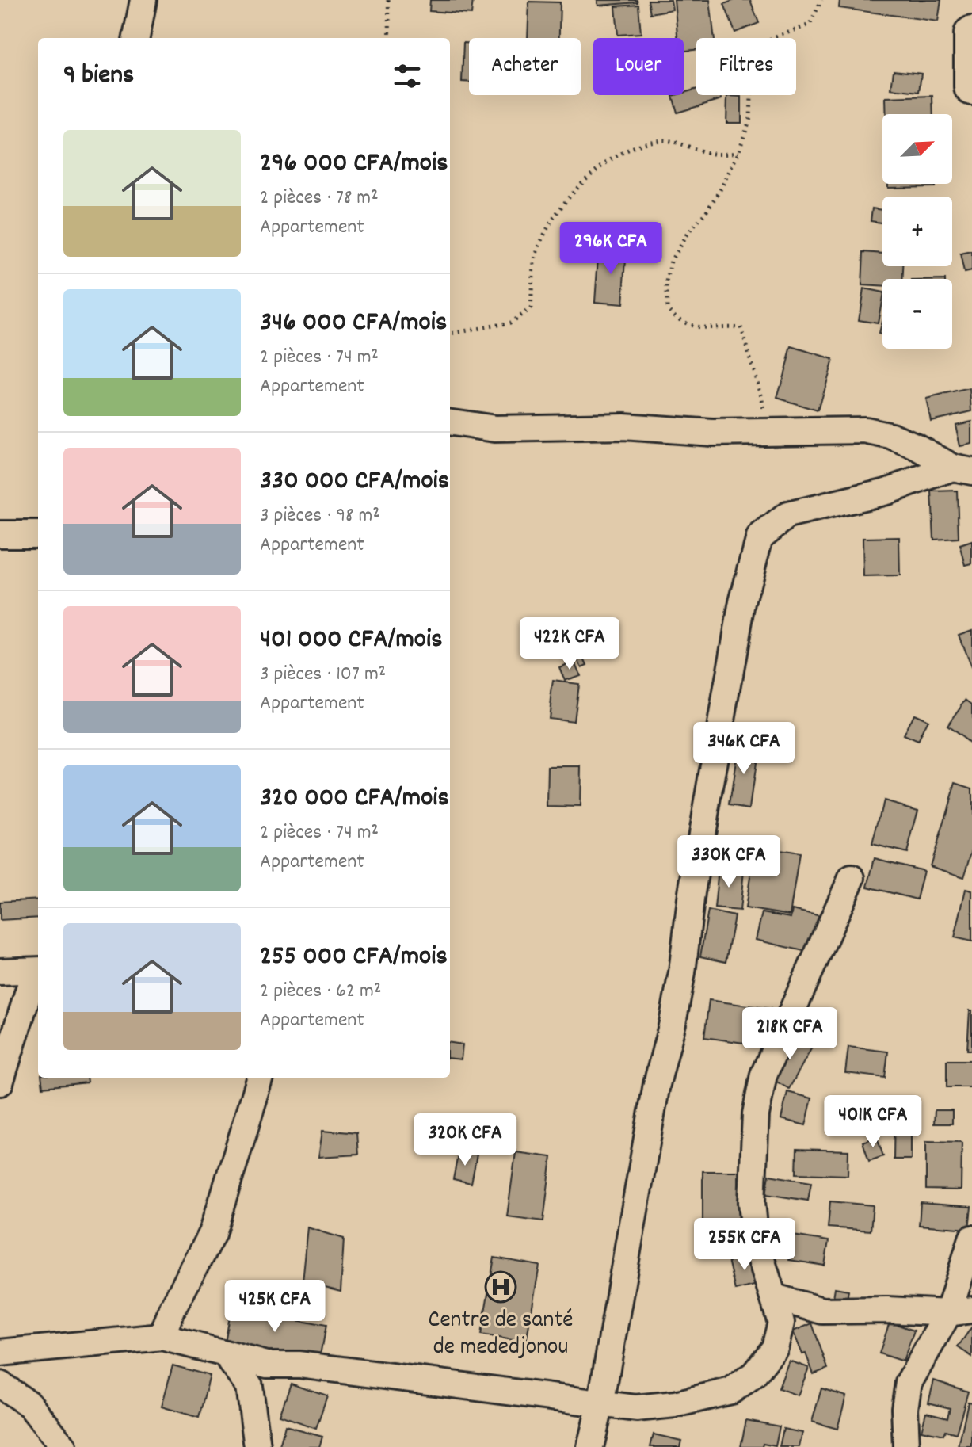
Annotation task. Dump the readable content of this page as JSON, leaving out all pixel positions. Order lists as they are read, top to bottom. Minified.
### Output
{"places":{"hospital":["Centre de santé de mededjonou"]},"north":"top right","page":{"chip":["Acheter","Louer","Filtres"],"heading":"9 biens","map_buttons":["+","−"],"list":[{"name":"296 000 CFA/mois","note":"2 pièces · 78 m² · Appartement"},{"name":"346 000 CFA/mois","note":"2 pièces · 74 m² · Appartement"},{"name":"330 000 CFA/mois","note":"3 pièces · 98 m² · Appartement"},{"name":"401 000 CFA/mois","note":"3 pièces · 107 m² · Appartement"},{"name":"320 000 CFA/mois","note":"2 pièces · 74 m² · Appartement"},{"name":"255 000 CFA/mois","note":"2 pièces · 62 m² · Appartement"}],"price":["296K CFA","422K CFA","346K CFA","330K CFA","218K CFA","401K CFA","320K CFA","255K CFA","425K CFA"]}}
